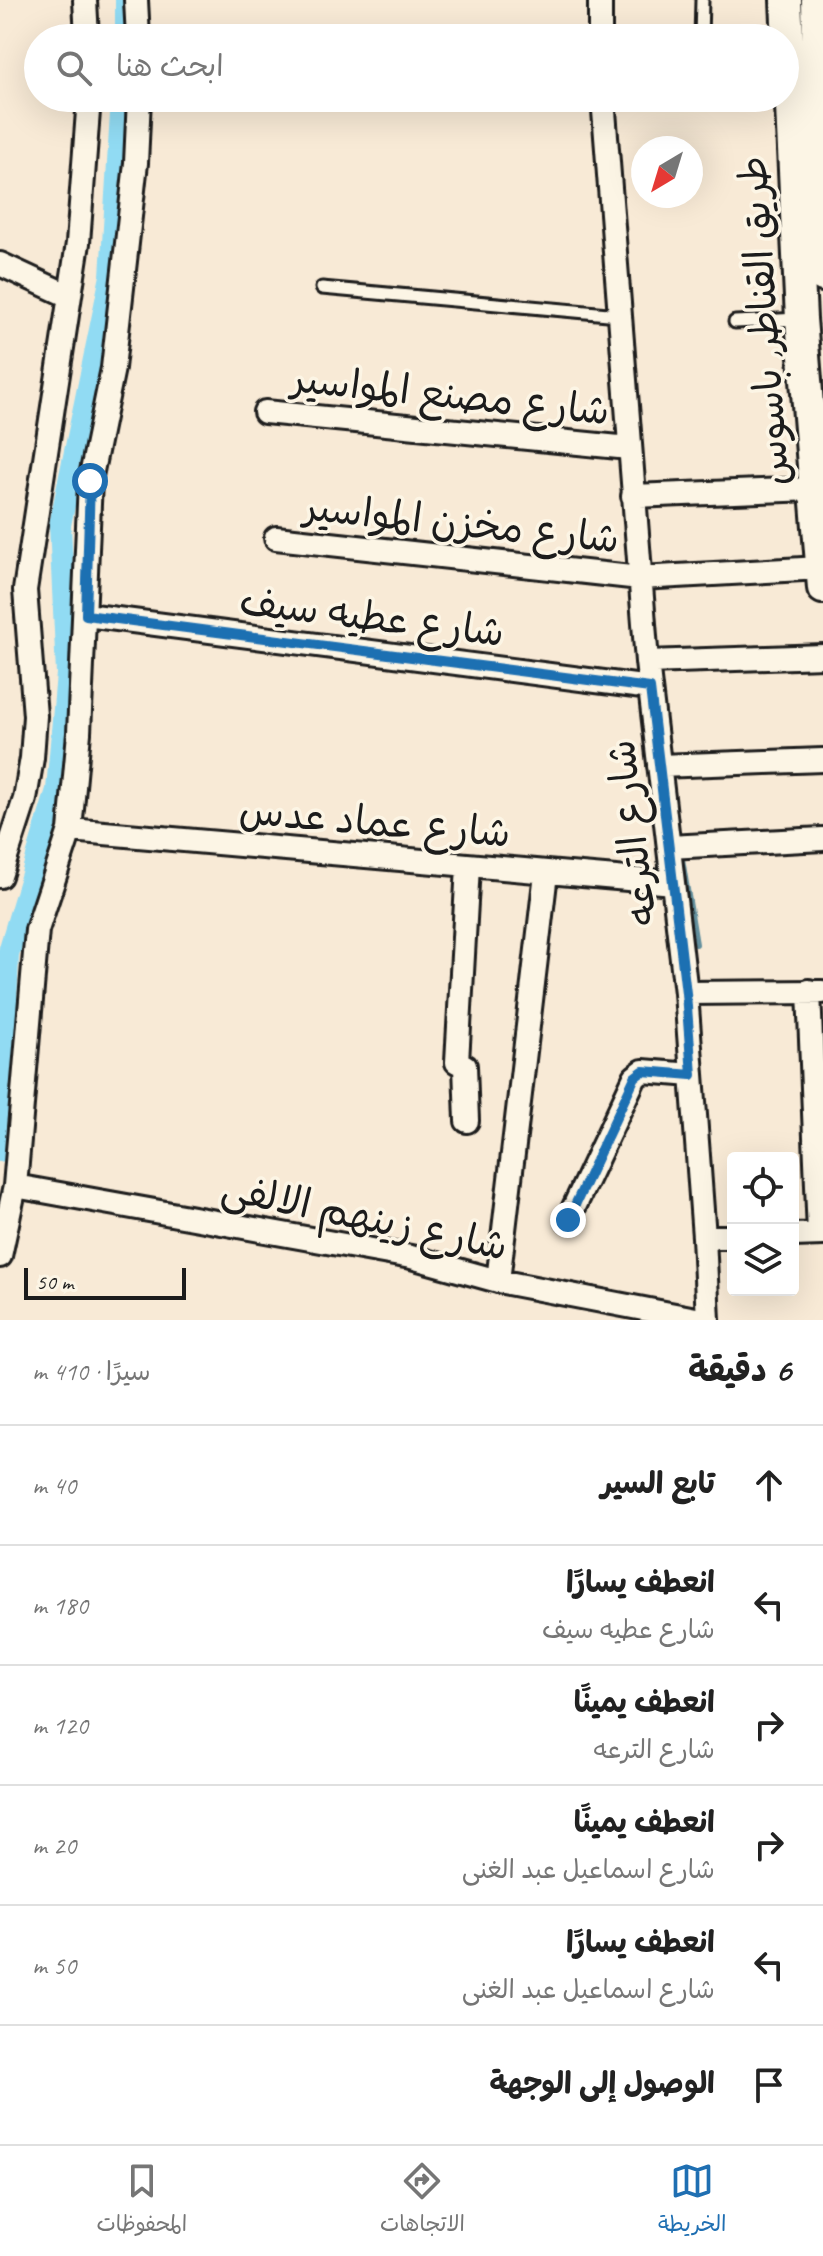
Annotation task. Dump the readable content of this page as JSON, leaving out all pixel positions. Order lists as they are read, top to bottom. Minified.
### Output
{"streets":{"main road":["طريق القناطر, باسوس"],"street":["شارع مصنع المواسير","شارع مخزن المواسير","شارع عطيه سيف","شارع عماد عدس","شارع الترعه","شارع زينهم الالفى"]},"crossings":[["طريق القناطر, باسوس","شارع مخزن المواسير"],["شارع مصنع المواسير","شارع الترعه"],["شارع مخزن المواسير","شارع الترعه"],["شارع عطيه سيف","شارع الترعه"],["شارع عماد عدس","شارع الترعه"]],"scale_bar":"50 m","north":"bottom left","page":{"search":"ابحث هنا","scale":"50 m","heading":["6 دقيقة","سيرًا · 410 m"],"list":[["تابع السير","40 m"],["انعطف يسارًا","شارع عطيه سيف","180 m"],["انعطف يمينًا","شارع الترعه","120 m"],["انعطف يمينًا","شارع اسماعيل عبد الغنى","20 m"],["انعطف يسارًا","شارع اسماعيل عبد الغنى","50 m"],"الوصول إلى الوجهة"],"nav":["الخريطة","الاتجاهات","المحفوظات"]}}
